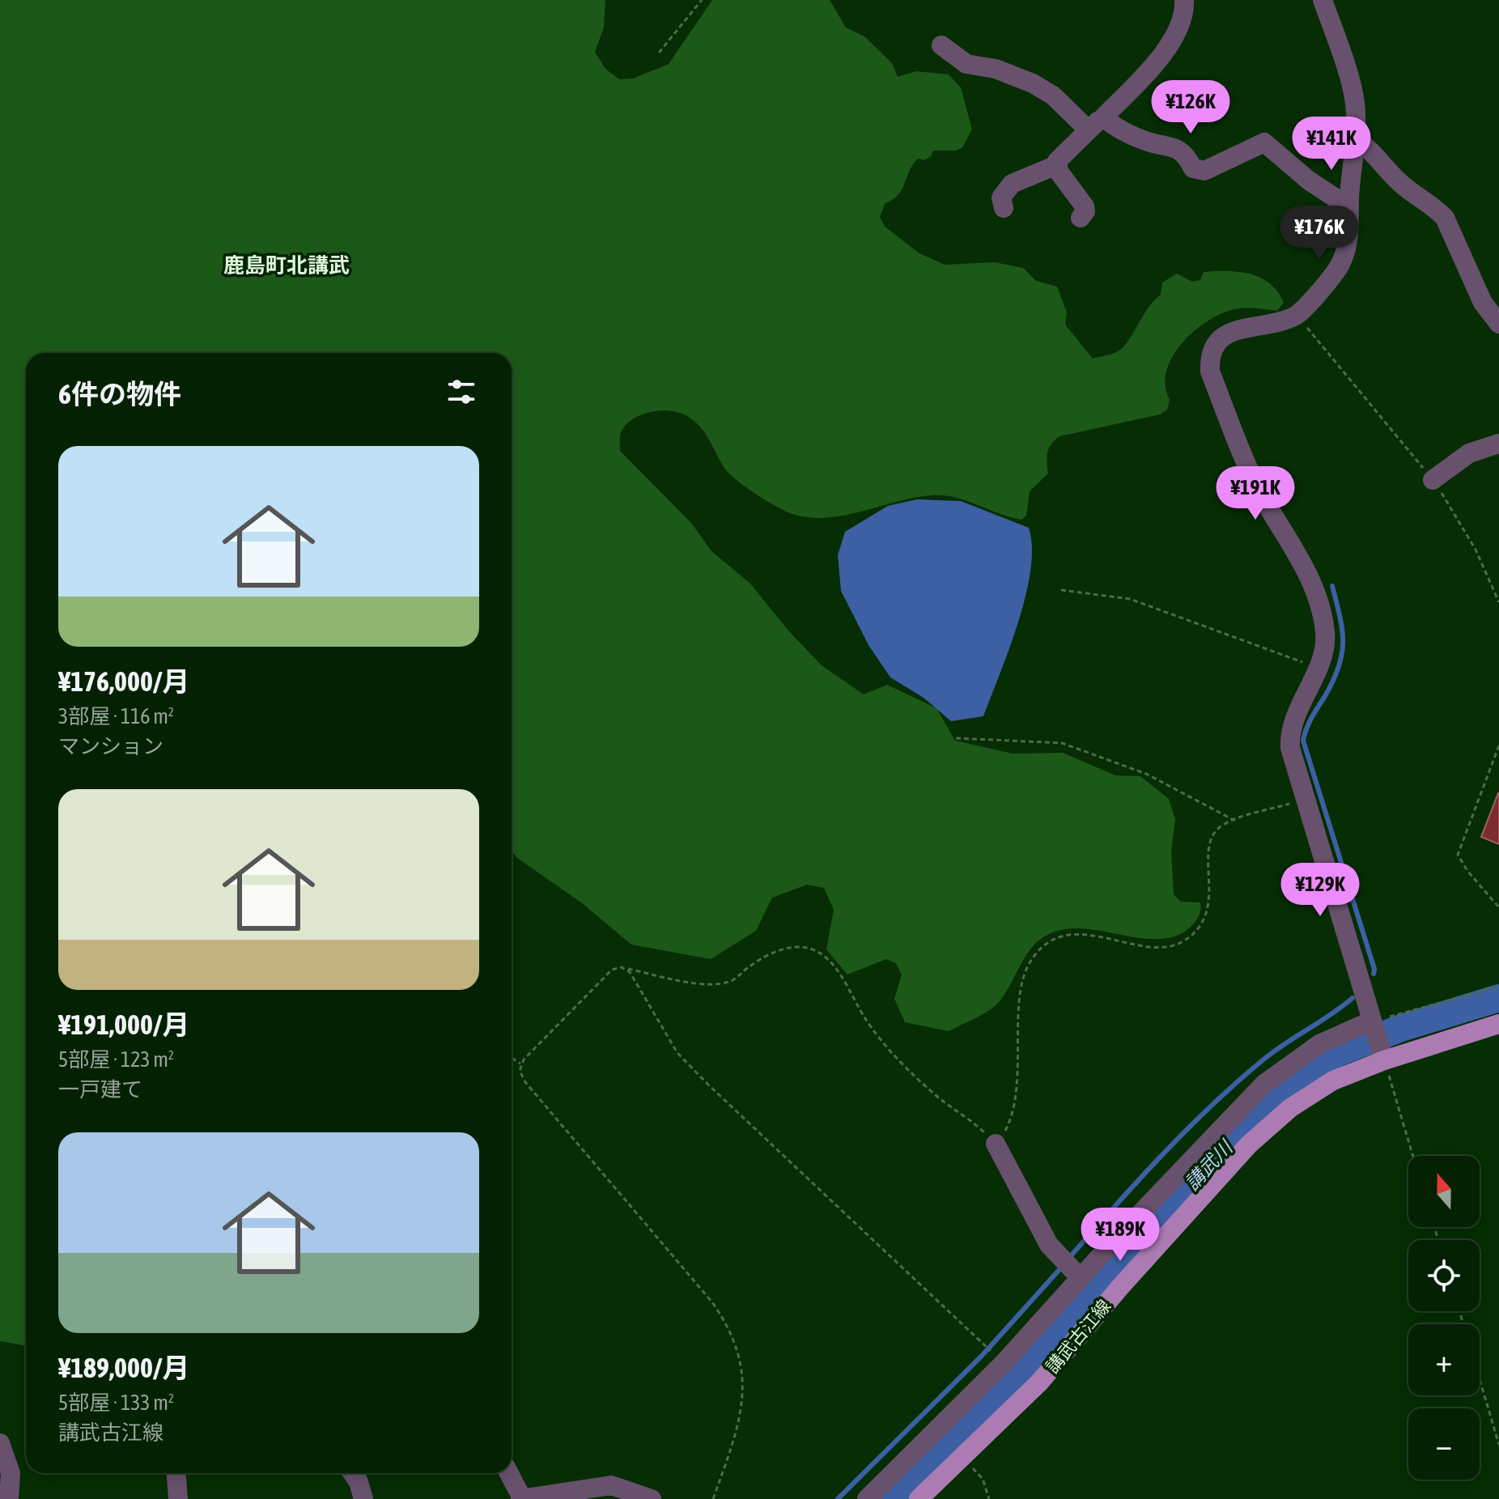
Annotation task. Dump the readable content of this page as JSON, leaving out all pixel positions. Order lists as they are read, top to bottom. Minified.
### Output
{"streets":{"main road":["講武古江線"]},"districts":["鹿島町北講武"],"water":["講武川"],"north":"top","page":{"price":["¥126K","¥141K","¥176K","¥191K","¥129K","¥189K"],"heading":"6件の物件","list":[{"name":"¥176,000/月","note":"3部屋 · 116 m² · マンション"},{"name":"¥191,000/月","note":"5部屋 · 123 m² · 一戸建て"},{"name":"¥189,000/月","note":"5部屋 · 133 m² · 講武古江線"}],"map_buttons":["+","−"]}}
